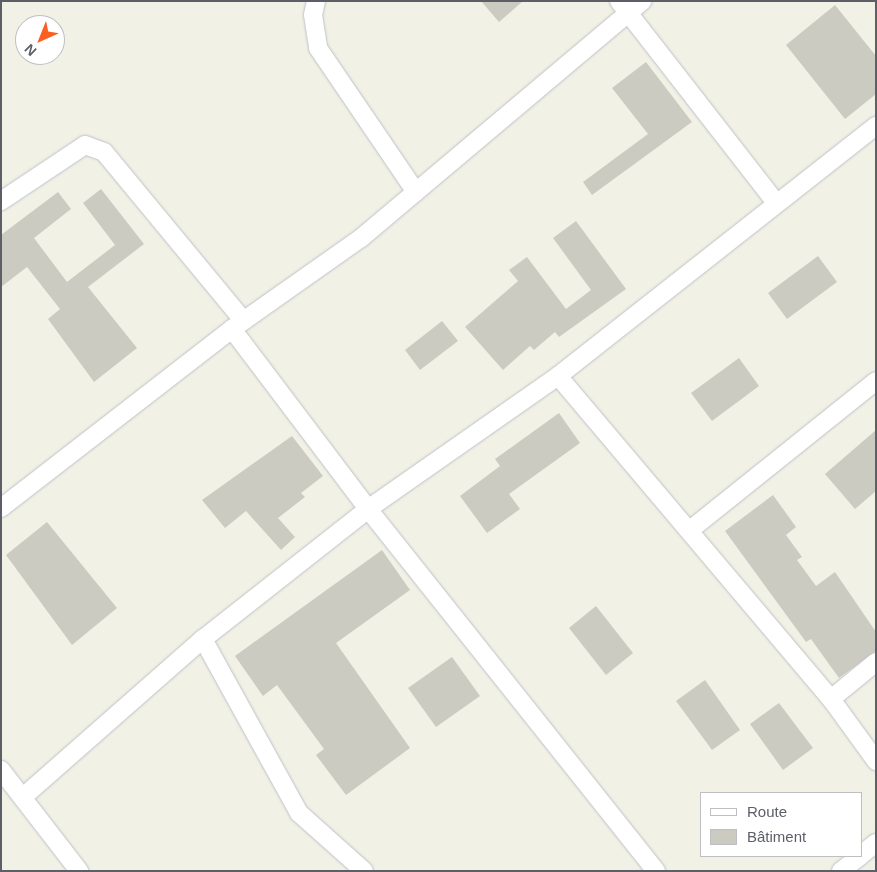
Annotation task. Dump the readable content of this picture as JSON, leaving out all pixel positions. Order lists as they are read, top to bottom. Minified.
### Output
{"legend":["Route","Bâtiment"],"north":"bottom left"}
